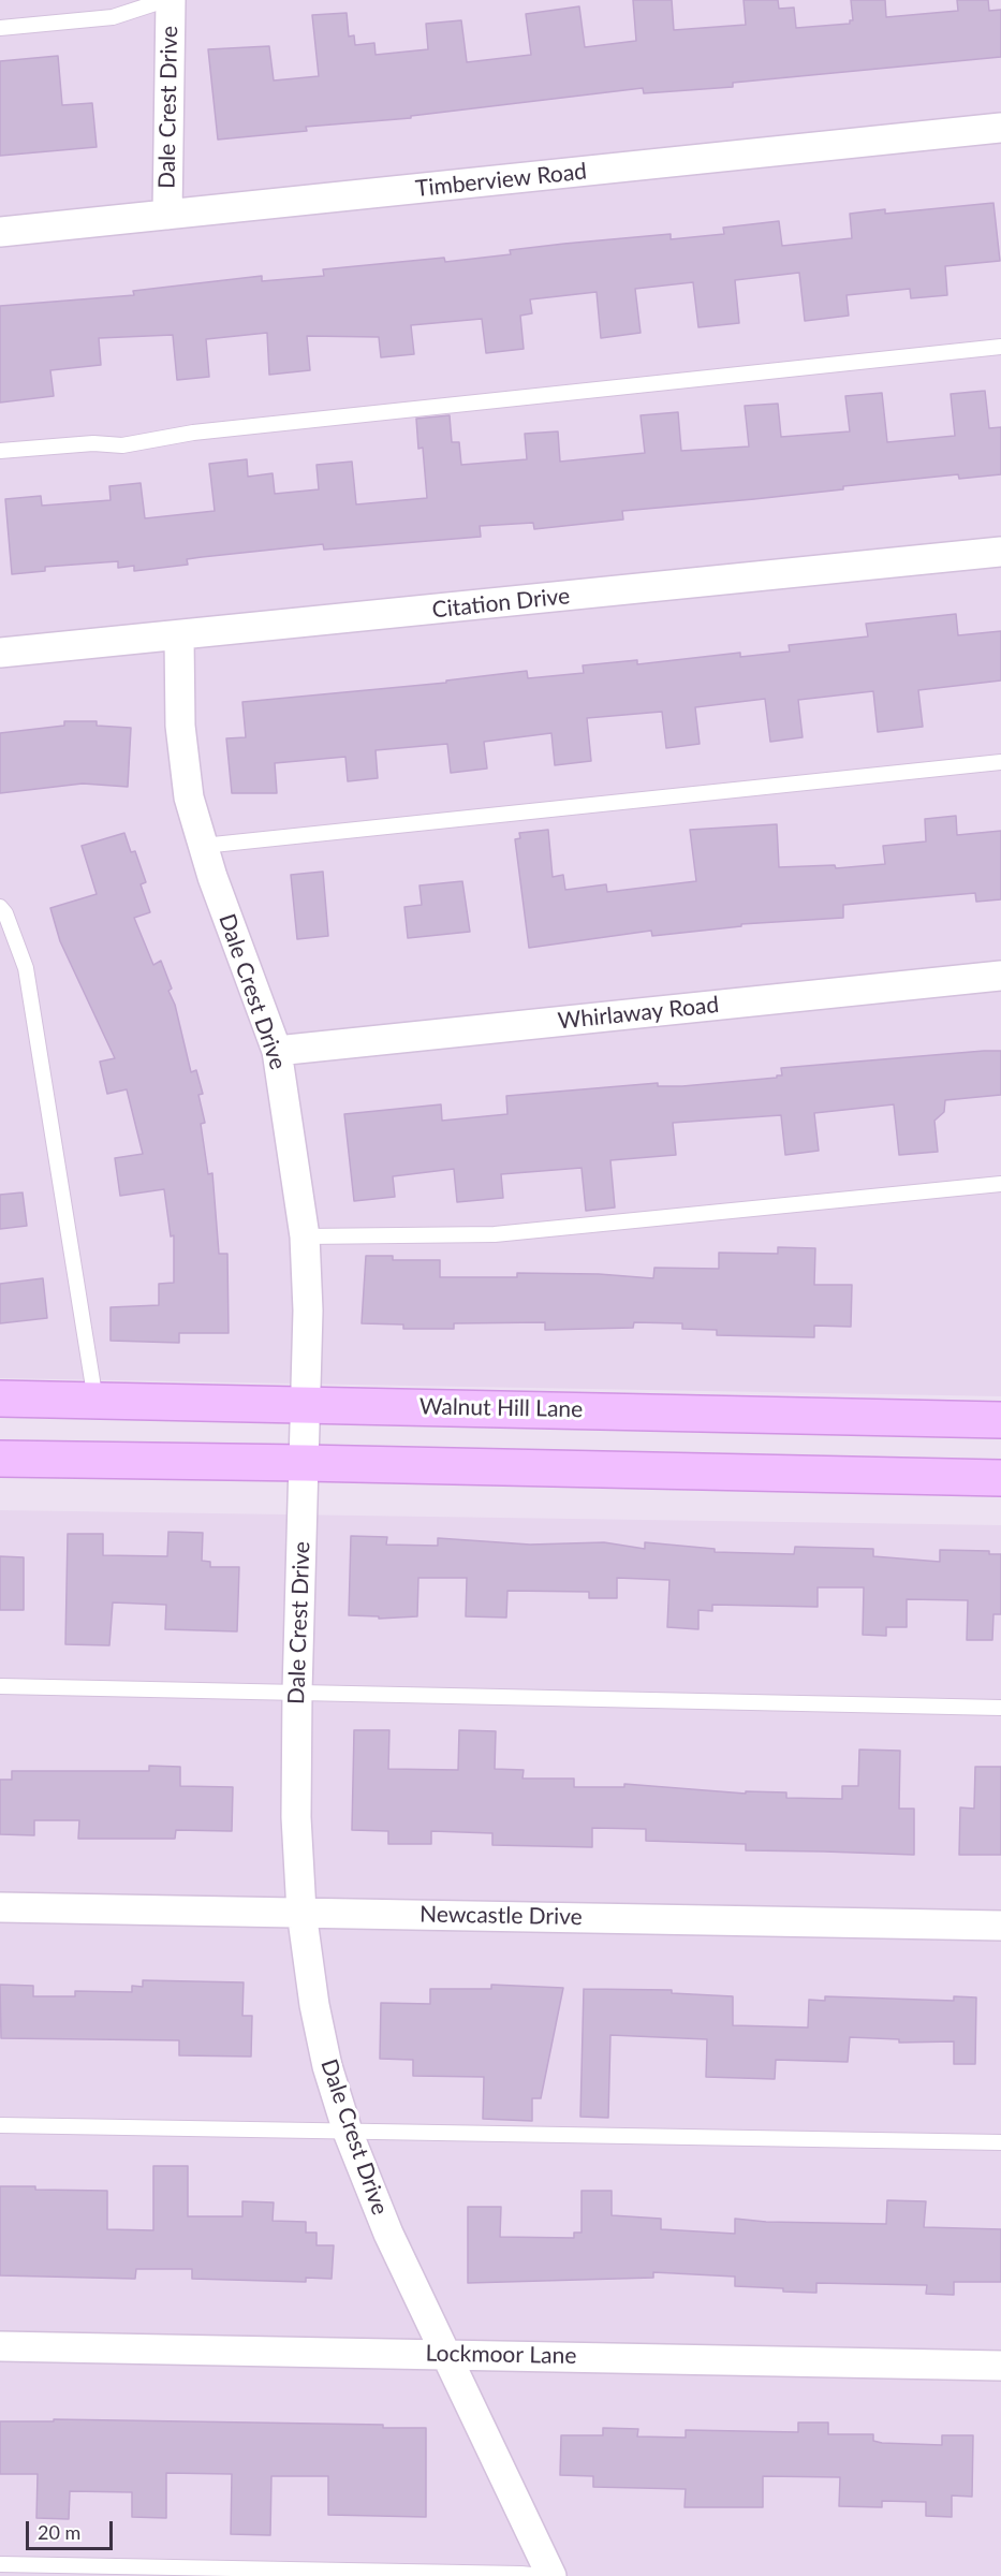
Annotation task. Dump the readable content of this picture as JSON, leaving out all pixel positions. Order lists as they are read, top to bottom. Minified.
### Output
{"streets":{"main road":["Walnut Hill Lane"],"street":["Dale Crest Drive","Timberview Road","Citation Drive","Whirlaway Road","Newcastle Drive","Lockmoor Lane"]},"crossings":[["Dale Crest Drive","Timberview Road"],["Dale Crest Drive","Citation Drive"],["Dale Crest Drive","Whirlaway Road"],["Dale Crest Drive","Walnut Hill Lane"],["Dale Crest Drive","Newcastle Drive"],["Dale Crest Drive","Lockmoor Lane"]],"scale_bar":"20 m"}
